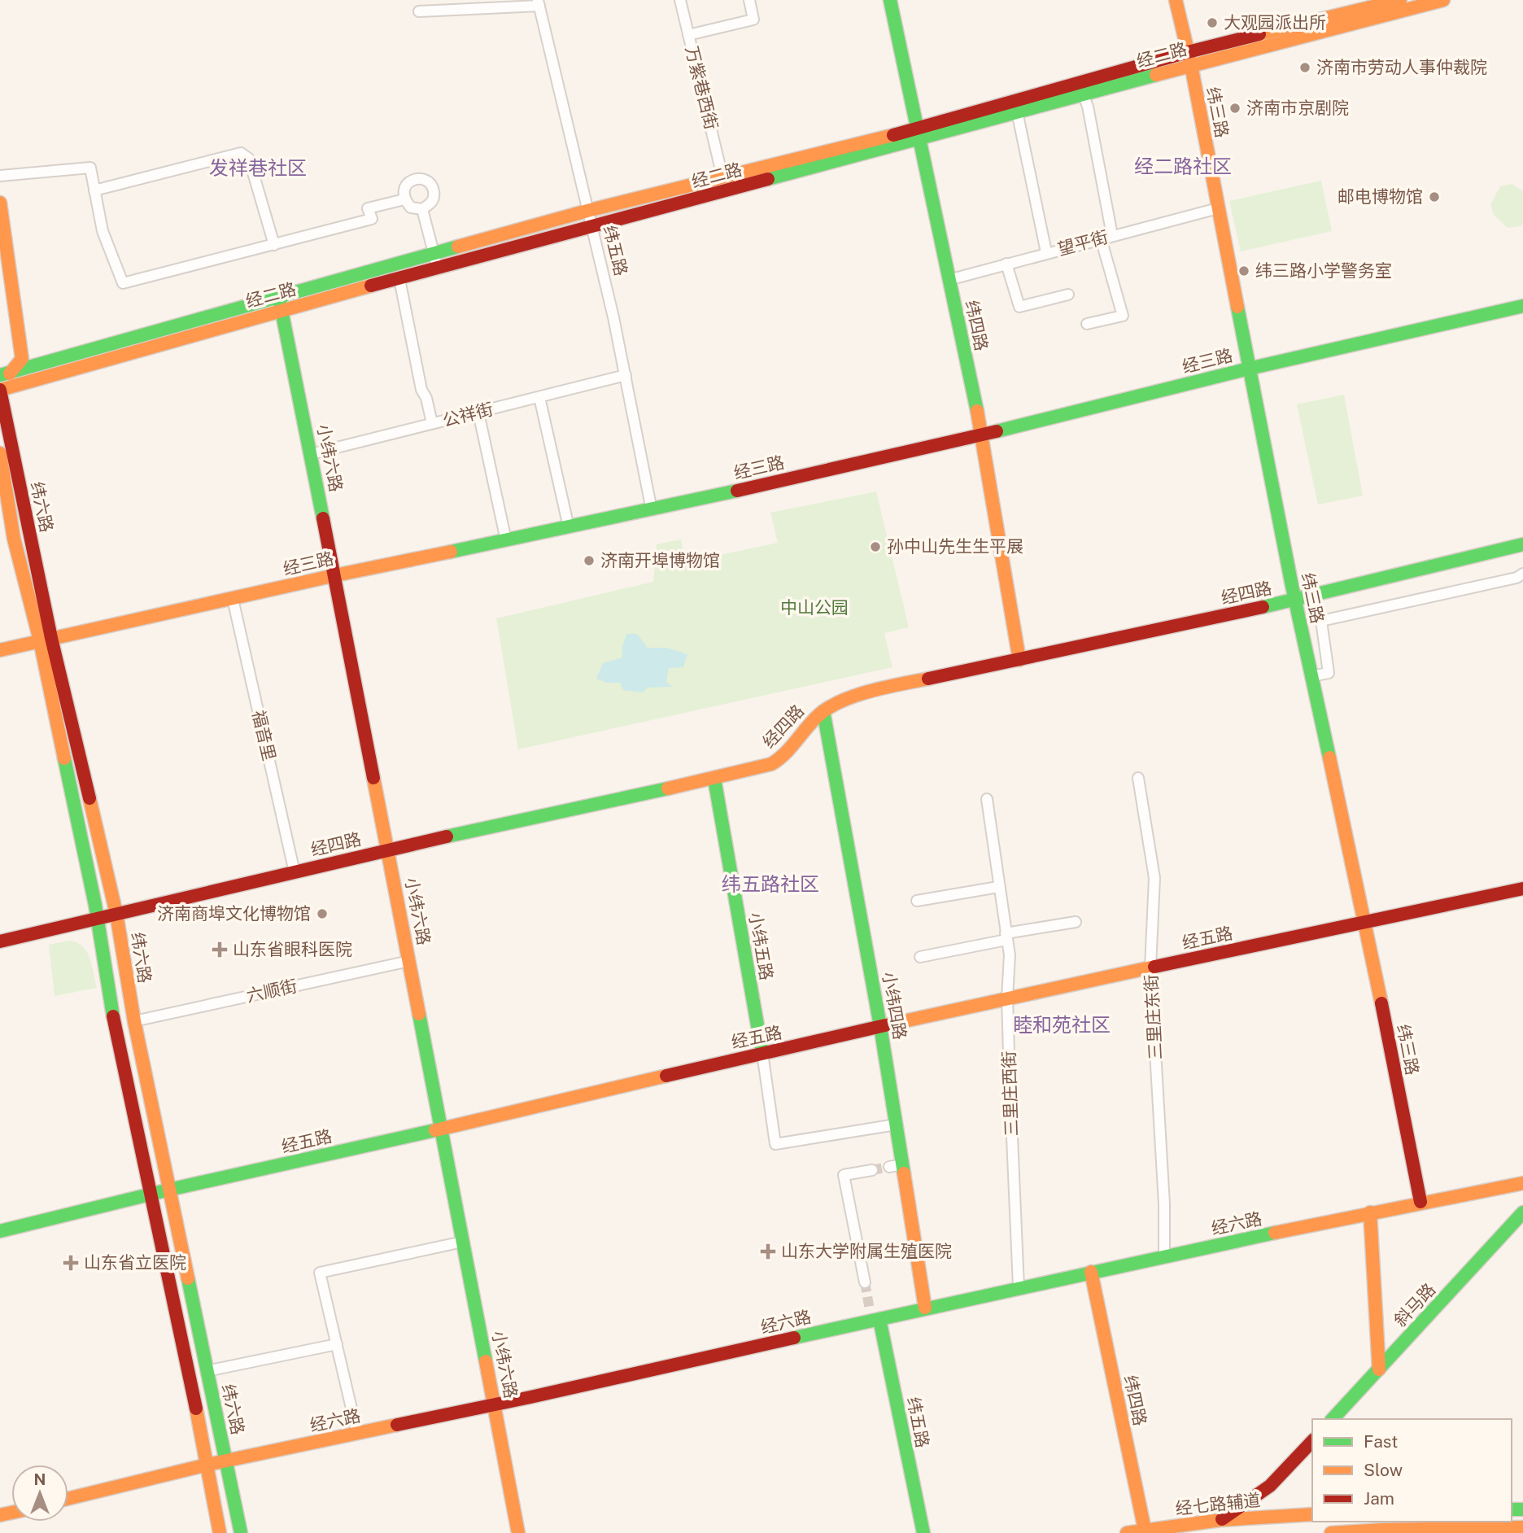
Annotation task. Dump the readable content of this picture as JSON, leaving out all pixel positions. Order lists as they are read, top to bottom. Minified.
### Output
{"streets":{"street":["经二路","万紫巷西街","纬三路","望平街","纬五路","纬四路","经三路","公祥街","小纬六路","纬六路","经四路","福音里","经五路","小纬五路","六顺街","小纬四路","三里庄东街","三里庄西街","经六路","斜马路","经七路辅道"]},"crossings":[["经二路","万紫巷西街"],["经二路","纬三路"],["经二路","纬五路"],["经二路","纬四路"],["经二路","小纬六路"],["经二路","纬六路"],["纬三路","望平街"],["纬三路","经三路"],["纬三路","经四路"],["纬三路","经五路"],["纬三路","经六路"],["望平街","纬四路"],["纬五路","经三路"],["纬五路","公祥街"],["纬五路","经六路"],["纬四路","经三路"],["纬四路","经四路"],["纬四路","经六路"],["纬四路","经七路辅道"],["经三路","小纬六路"],["经三路","纬六路"],["经三路","福音里"],["公祥街","小纬六路"],["小纬六路","经四路"],["小纬六路","经五路"],["小纬六路","六顺街"],["小纬六路","经六路"],["纬六路","经四路"],["纬六路","经五路"],["纬六路","六顺街"],["纬六路","经六路"],["经四路","福音里"],["经四路","小纬五路"],["经四路","小纬四路"],["经五路","小纬五路"],["经五路","小纬四路"],["经五路","三里庄东街"],["经五路","三里庄西街"],["小纬四路","经六路"],["三里庄东街","经六路"],["三里庄西街","经六路"]],"districts":["经二路社区","发祥巷社区","纬五路社区","睦和苑社区"],"parks":["中山公园"],"places":{"other":["大观园派出所","济南市劳动人事仲裁院","济南市京剧院","邮电博物馆","纬三路小学警务室","孙中山先生生平展","济南开埠博物馆","济南商埠文化博物馆"],"health":["山东省眼科医院","山东大学附属生殖医院","山东省立医院"]},"legend":["Fast","Slow","Jam"],"north":"top"}
